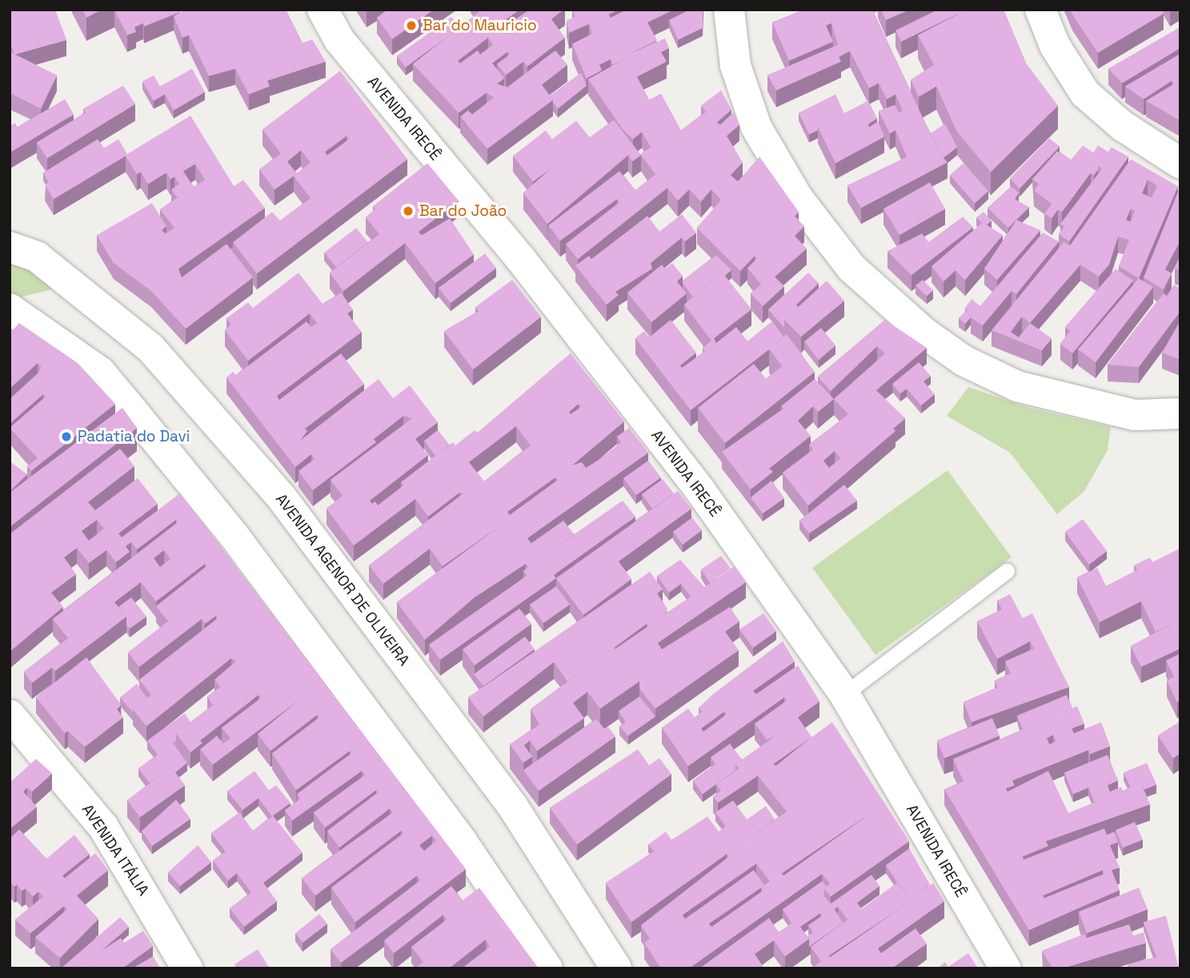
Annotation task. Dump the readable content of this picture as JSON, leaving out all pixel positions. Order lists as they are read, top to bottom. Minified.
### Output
{"streets":{"street":["AVENIDA IRECÊ","AVENIDA AGENOR DE OLIVEIRA","AVENIDA ITÁLIA"]},"places":["Bar do Mauricio","Bar do João","Padatia do Davi"]}
